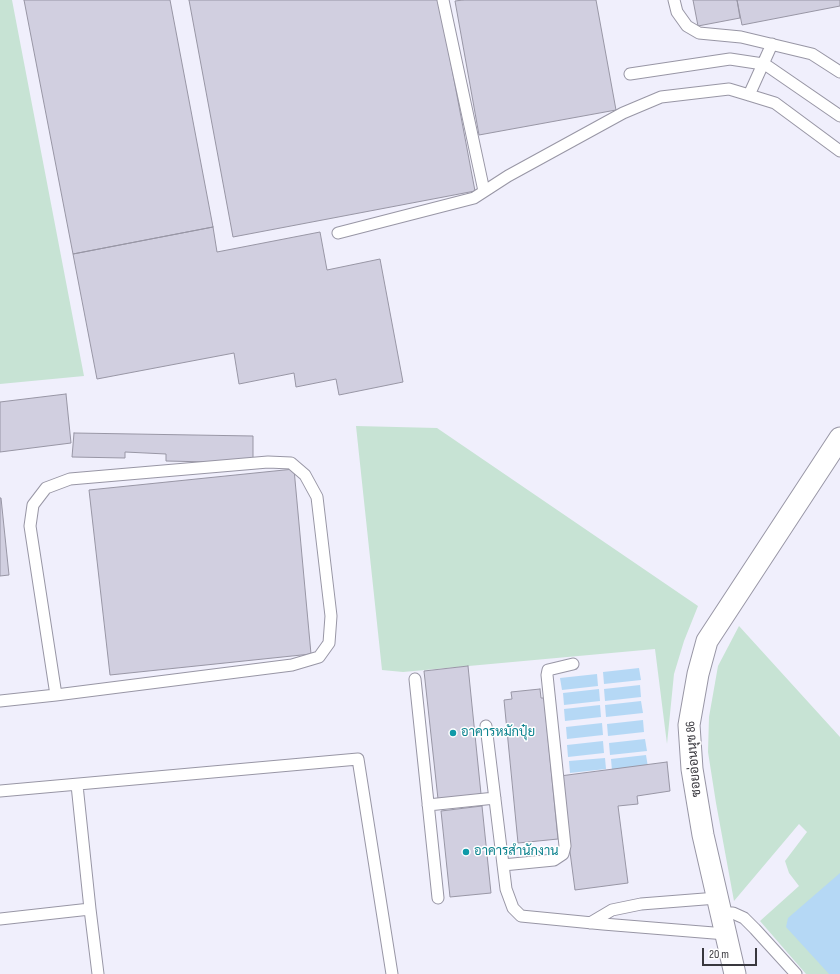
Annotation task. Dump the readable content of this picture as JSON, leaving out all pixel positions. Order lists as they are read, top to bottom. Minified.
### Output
{"streets":{"street":["ซอยอ่อนนุช 86"]},"places":["อาคารหมักปุ๋ย","อาคารสำนักงาน"],"scale_bar":"20 m"}
